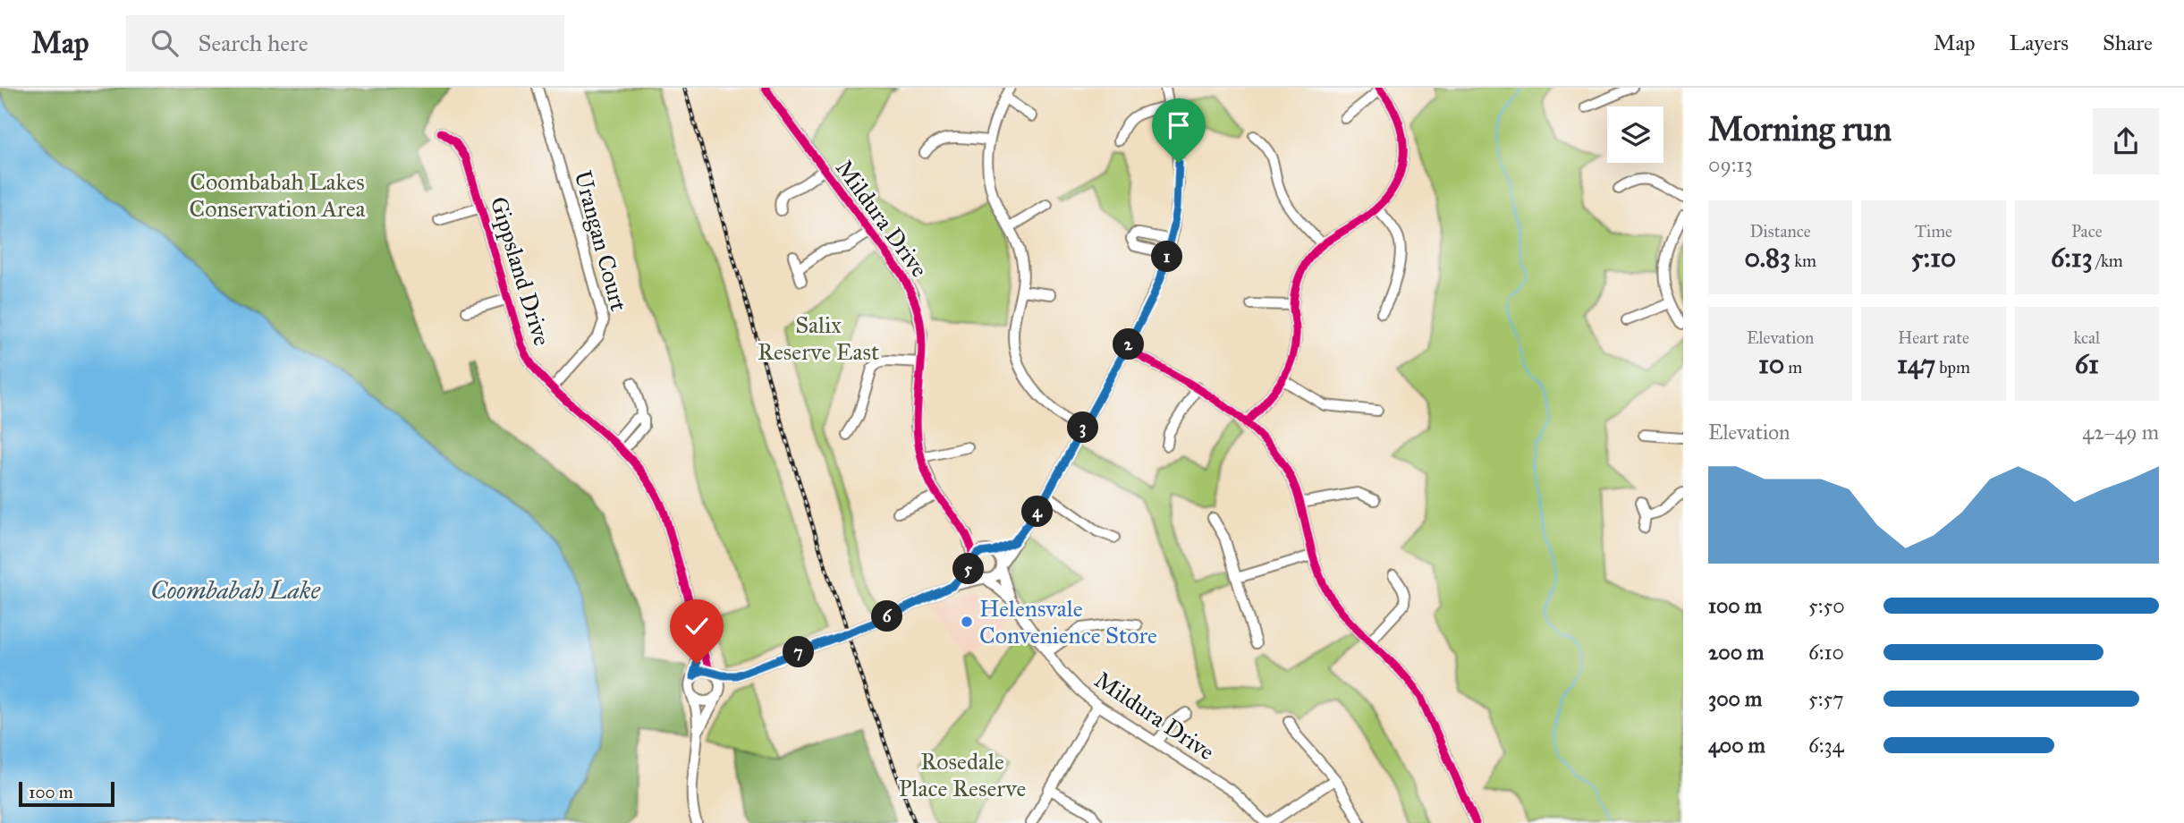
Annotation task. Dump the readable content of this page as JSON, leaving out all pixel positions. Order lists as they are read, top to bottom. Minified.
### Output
{"streets":{"street":["Mildura Drive","Urangan Court","Gippsland Drive"]},"crossings":[["Urangan Court","Gippsland Drive"]],"water":["Coombabah Lake"],"parks":["Coombabah Lakes Conservation Area","Salix Reserve East","Rosedale Place Reserve"],"places":["Helensvale Convenience Store"],"scale_bar":"100 m","page":{"header":"Map","search":"Search here","nav":["Map","Layers","Share"],"heading":["Morning run","09:13"],"stats":[["Distance","0.83 km"],["Time","5:10"],["Pace","6:13 /km"],["Elevation","10 m"],["Heart rate","147 bpm"],["kcal","61"]],"pins":["1","2","3","4","5","6","7"],"chart":["Elevation","42–49 m"],"list":[{"name":"100 m","note":"5:50"},{"name":"200 m","note":"6:10"},{"name":"300 m","note":"5:57"},{"name":"400 m","note":"6:34"}],"scale":"100 m"}}
